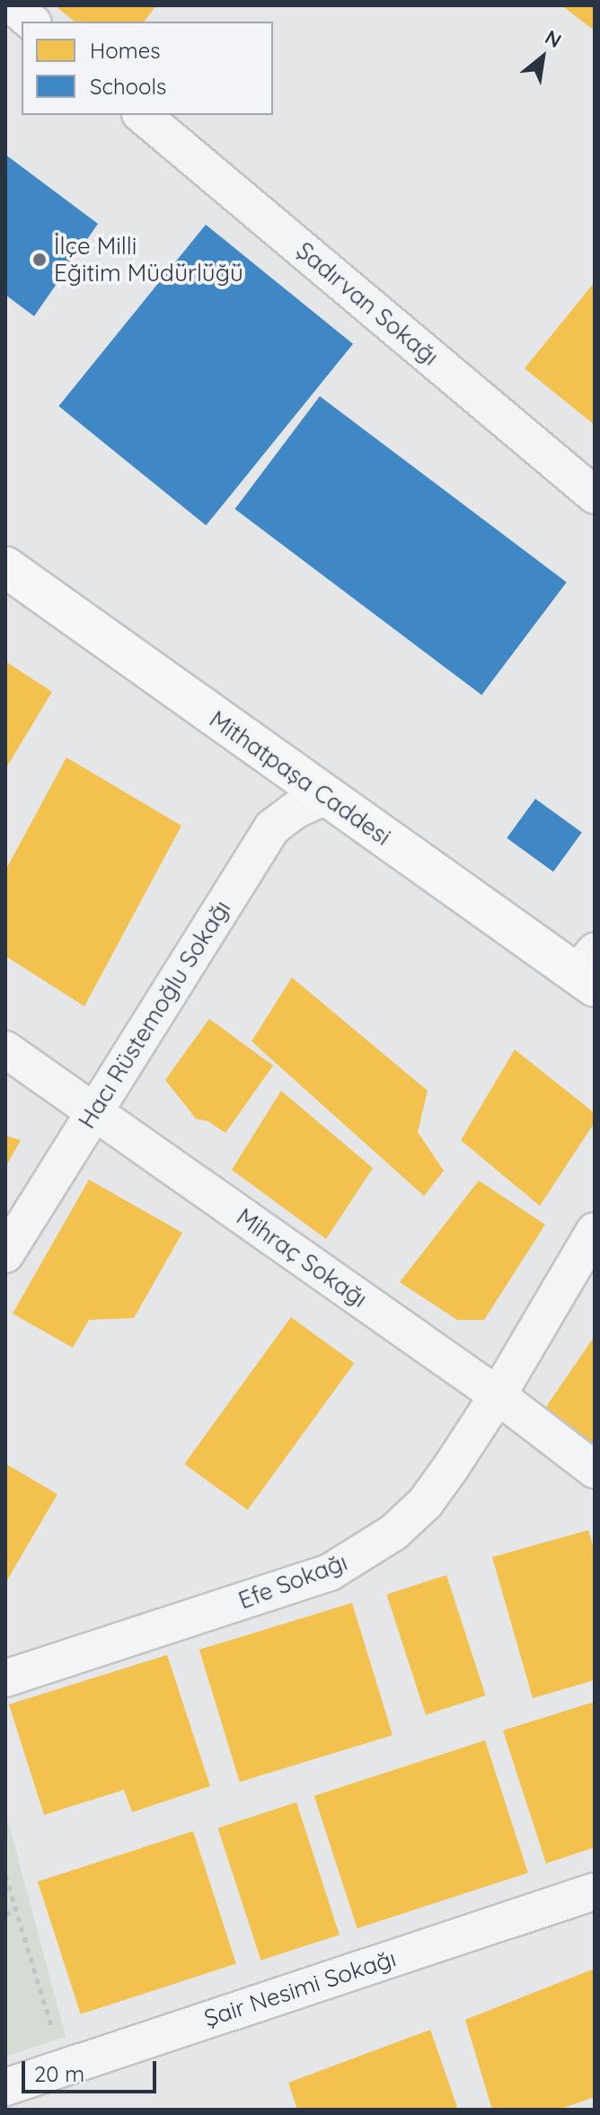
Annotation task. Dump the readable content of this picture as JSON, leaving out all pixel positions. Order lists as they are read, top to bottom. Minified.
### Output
{"streets":{"main road":["Mithatpaşa Caddesi"],"street":["Şadırvan Sokağı","Hacı Rüstemoğlu Sokağı","Mihraç Sokağı","Efe Sokağı","Şair Nesimi Sokağı"]},"crossings":[["Mithatpaşa Caddesi","Hacı Rüstemoğlu Sokağı"],["Hacı Rüstemoğlu Sokağı","Mihraç Sokağı"],["Mihraç Sokağı","Efe Sokağı"]],"places":["İlçe Milli Eğitim Müdürlüğü"],"legend":["Homes","Schools"],"scale_bar":"20 m","north":"top right"}
